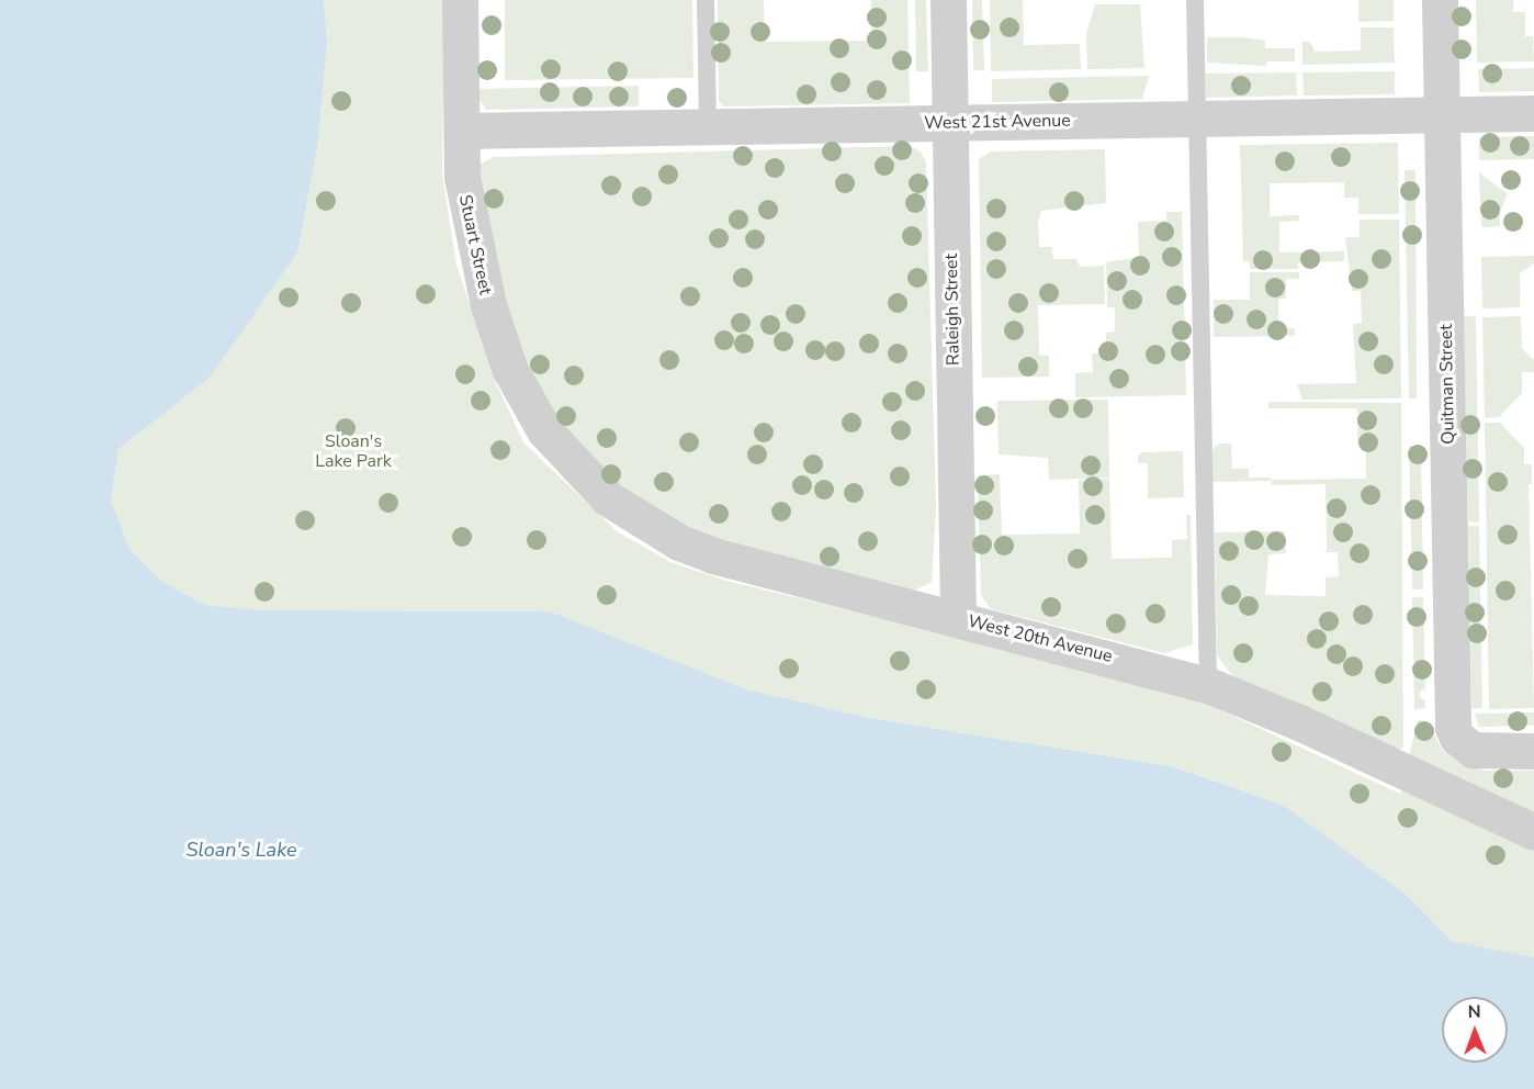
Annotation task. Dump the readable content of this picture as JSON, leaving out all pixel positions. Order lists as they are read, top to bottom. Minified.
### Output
{"streets":{"street":["West 21st Avenue","Stuart Street","Raleigh Street","Quitman Street","West 20th Avenue"]},"crossings":[["West 21st Avenue","Stuart Street"],["West 21st Avenue","Raleigh Street"],["West 21st Avenue","Quitman Street"],["Stuart Street","West 20th Avenue"],["Raleigh Street","West 20th Avenue"]],"water":["Sloan's Lake"],"parks":["Sloan's Lake Park"],"north":"top"}
